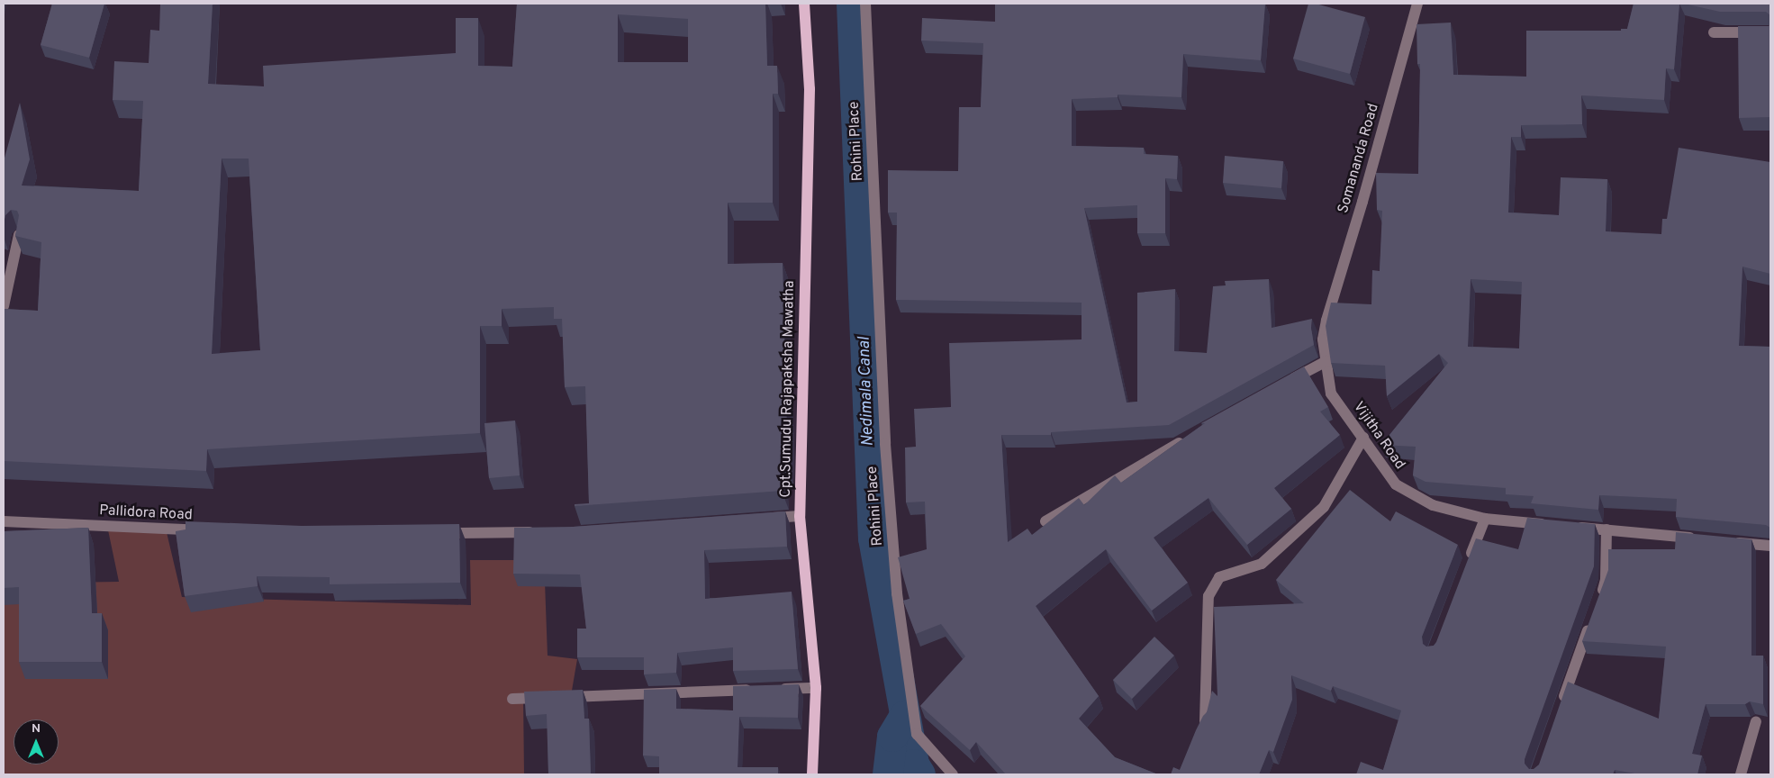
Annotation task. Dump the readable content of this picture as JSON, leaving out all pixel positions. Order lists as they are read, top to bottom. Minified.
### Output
{"streets":{"main road":["Cpt.Sumudu Rajapaksha Mawatha"],"street":["Rohini Place","Somananda Road","Vijitha Road","Pallidora Road"]},"crossings":[["Somananda Road","Vijitha Road"]],"water":["Nedimala Canal"],"north":"top"}
